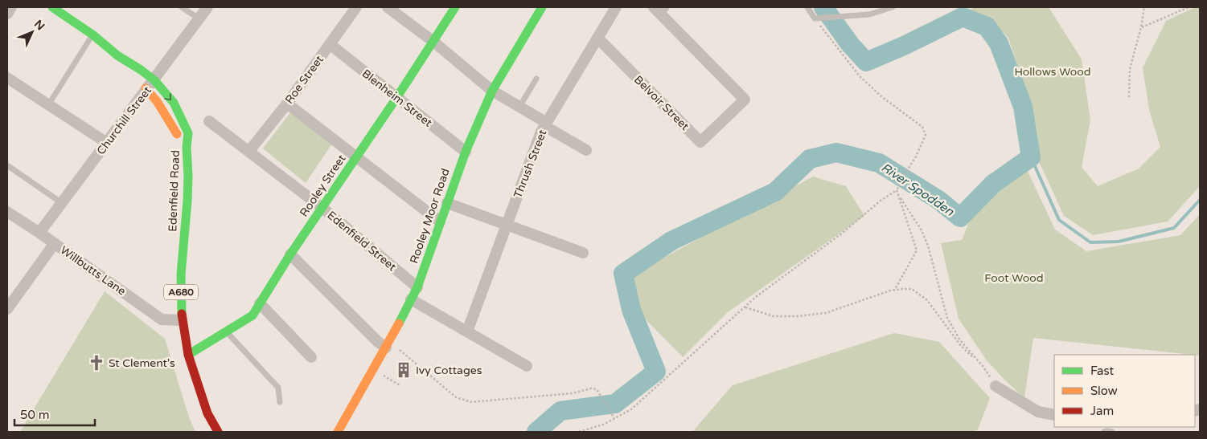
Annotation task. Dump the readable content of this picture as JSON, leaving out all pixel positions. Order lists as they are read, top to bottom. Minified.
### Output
{"streets":{"street":["Roe Street","Blenheim Street","Belvoir Street","Churchill Street","Thrush Street","Rooley Street","Edenfield Road","Rooley Moor Road","Edenfield Street","Willbutts Lane","A680"]},"crossings":[["Roe Street","Blenheim Street"],["Roe Street","Edenfield Street"],["Blenheim Street","Rooley Street"],["Blenheim Street","Rooley Moor Road"],["Belvoir Street","Thrush Street"],["Churchill Street","Edenfield Road"],["Churchill Street","Willbutts Lane"],["Rooley Street","Edenfield Road"],["Rooley Street","Edenfield Street"],["Edenfield Road","Willbutts Lane"],["Rooley Moor Road","Edenfield Street"]],"water":["River Spodden"],"parks":["Hollows Wood","Foot Wood"],"places":{"church":["St Clement's"],"building":["Ivy Cottages"]},"legend":["Fast","Slow","Jam"],"scale_bar":"50 m","north":"top right"}
